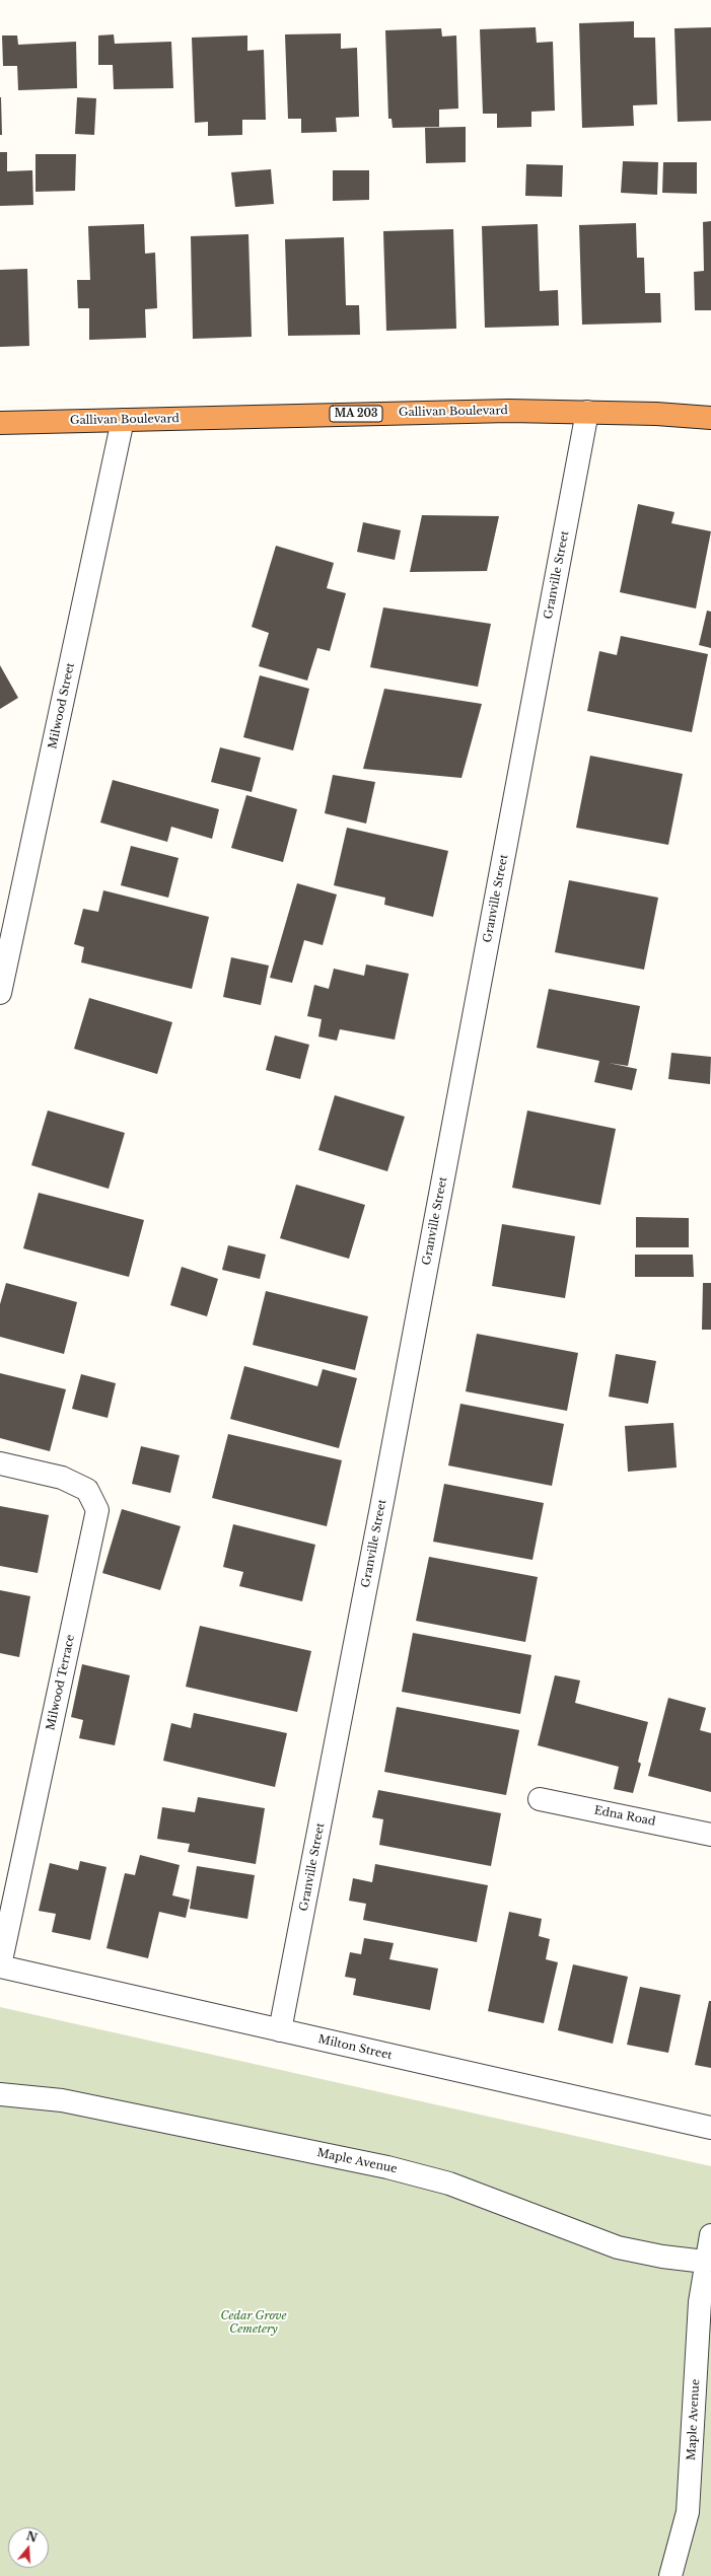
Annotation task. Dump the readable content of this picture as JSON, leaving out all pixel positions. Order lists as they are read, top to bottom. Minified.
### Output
{"streets":{"highway":["Gallivan Boulevard","MA 203"],"street":["Granville Street","Milwood Street","Milwood Terrace","Edna Road","Milton Street","Maple Avenue"]},"crossings":[["Gallivan Boulevard","Granville Street"],["Gallivan Boulevard","Milwood Street"],["Granville Street","Milton Street"],["Milwood Terrace","Milton Street"]],"parks":["Cedar Grove Cemetery"],"north":"top"}
